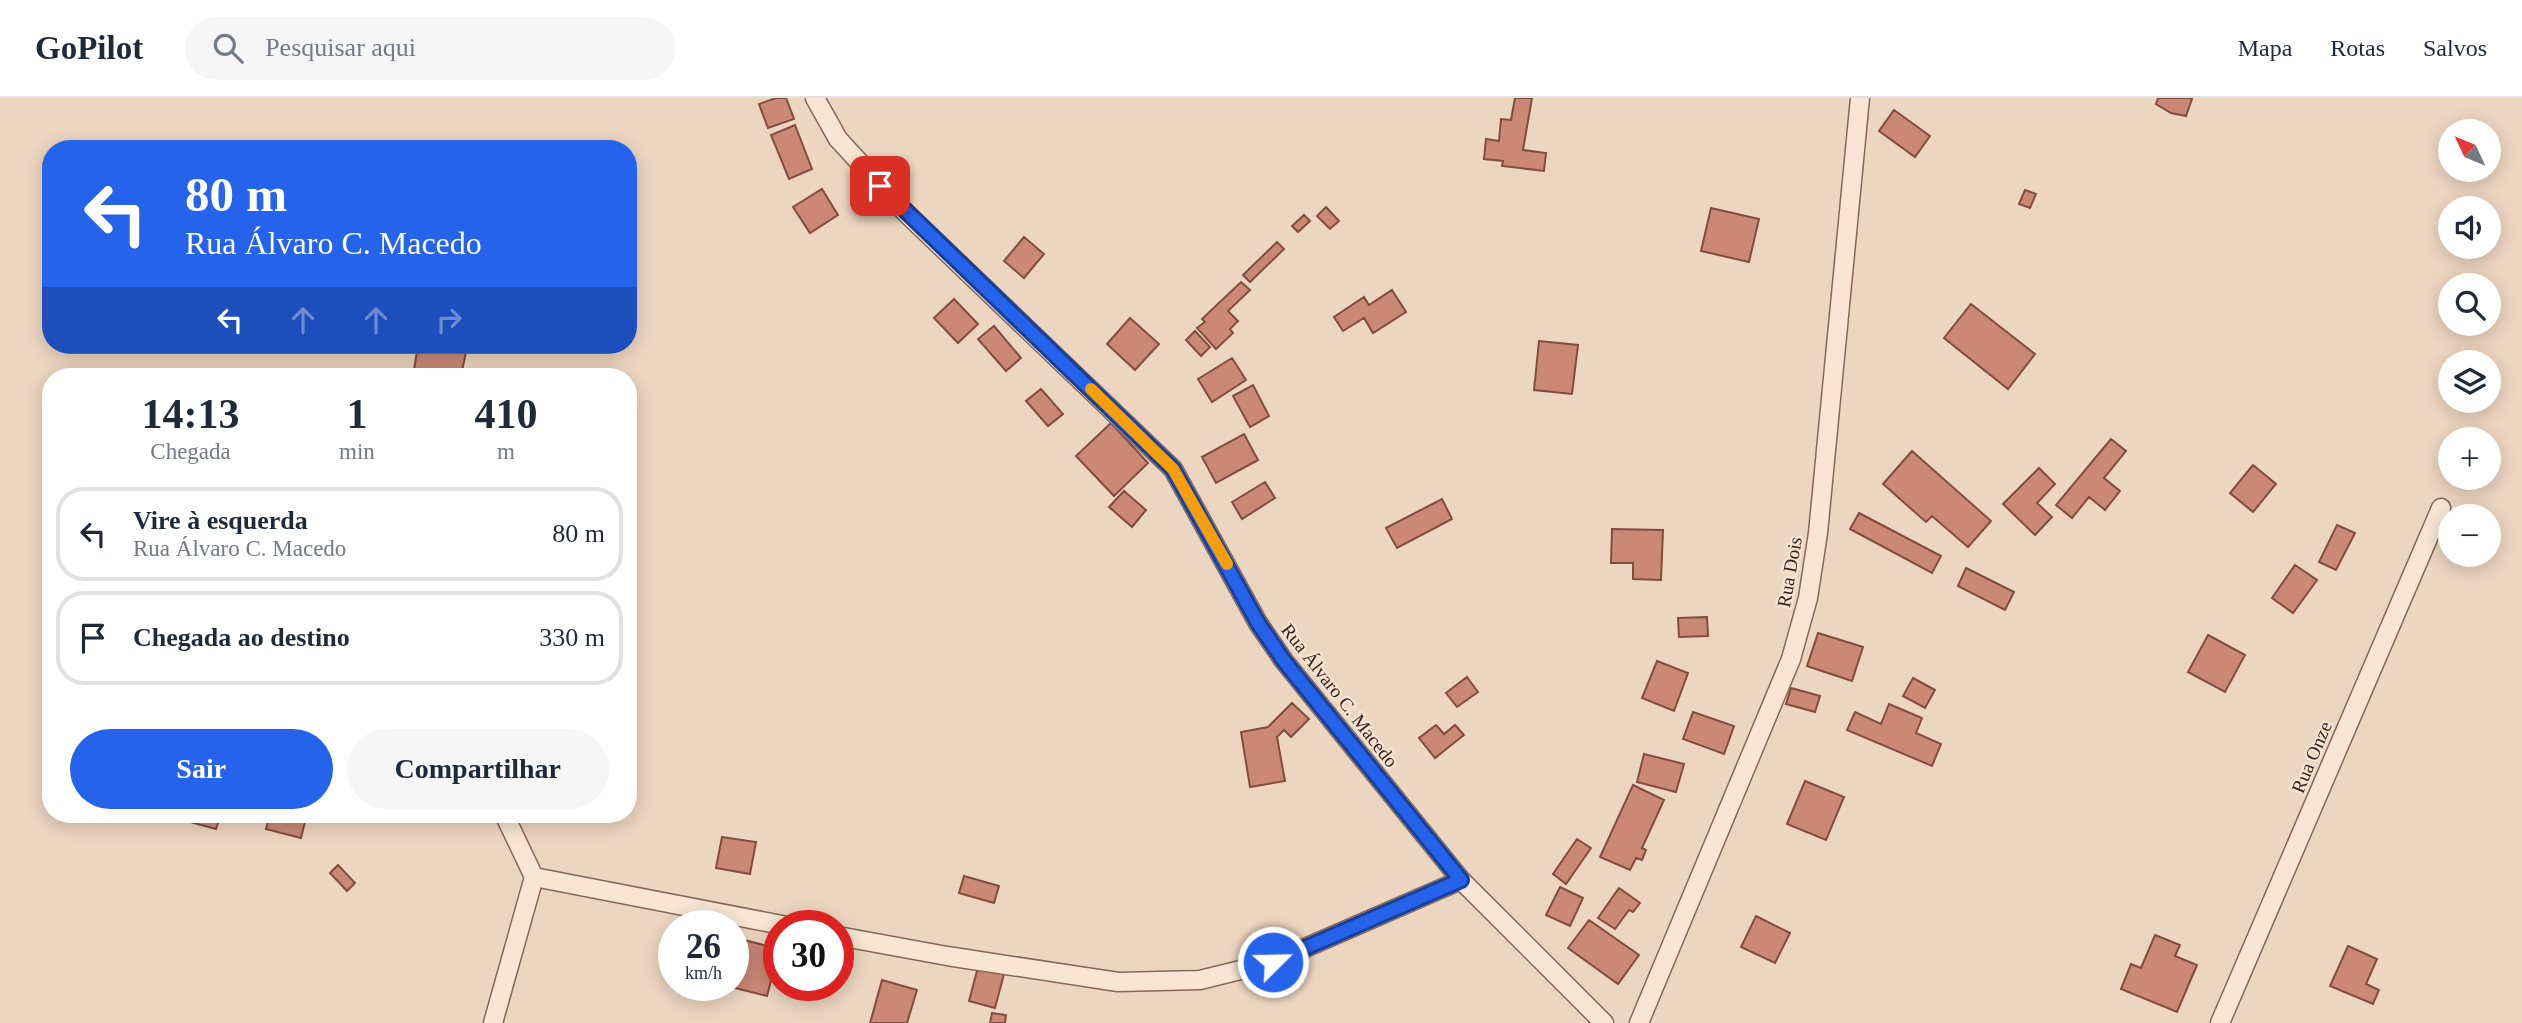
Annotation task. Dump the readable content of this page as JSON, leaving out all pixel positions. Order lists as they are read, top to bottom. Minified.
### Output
{"streets":{"street":["Rua Dois","Rua Álvaro C. Macedo","Rua Onze"]},"north":"top left","page":{"header":"GoPilot","search":"Pesquisar aqui","nav":["Mapa","Rotas","Salvos"],"map_buttons":["+","−"],"turn":["80 m","Rua Álvaro C. Macedo"],"eta":["14:13","Chegada","1","min","410","m"],"list":[{"name":"Vire à esquerda","note":"Rua Álvaro C. Macedo","value":"80 m"},{"name":"Chegada ao destino","value":"330 m"}],"buttons":["Sair","Compartilhar"],"speed":"26 km/h","limit":"30"}}
